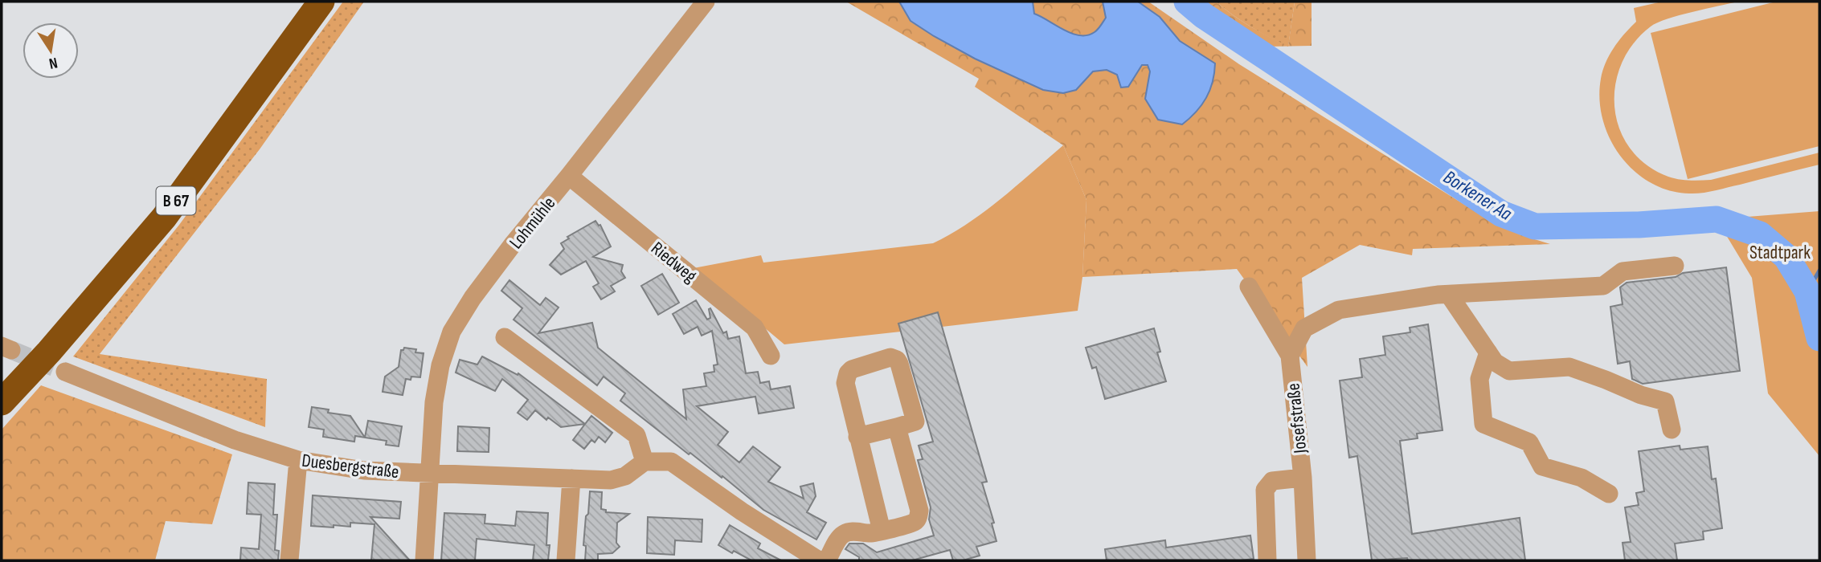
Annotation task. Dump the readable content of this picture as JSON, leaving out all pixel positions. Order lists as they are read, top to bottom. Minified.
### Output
{"streets":{"highway":["B 67"],"street":["Lohmühle","Riedweg","Josefstraße","Duesbergstraße"]},"crossings":[["Lohmühle","Riedweg"],["Lohmühle","Duesbergstraße"]],"water":["Borkener Aa"],"parks":["Stadtpark"],"north":"bottom"}
